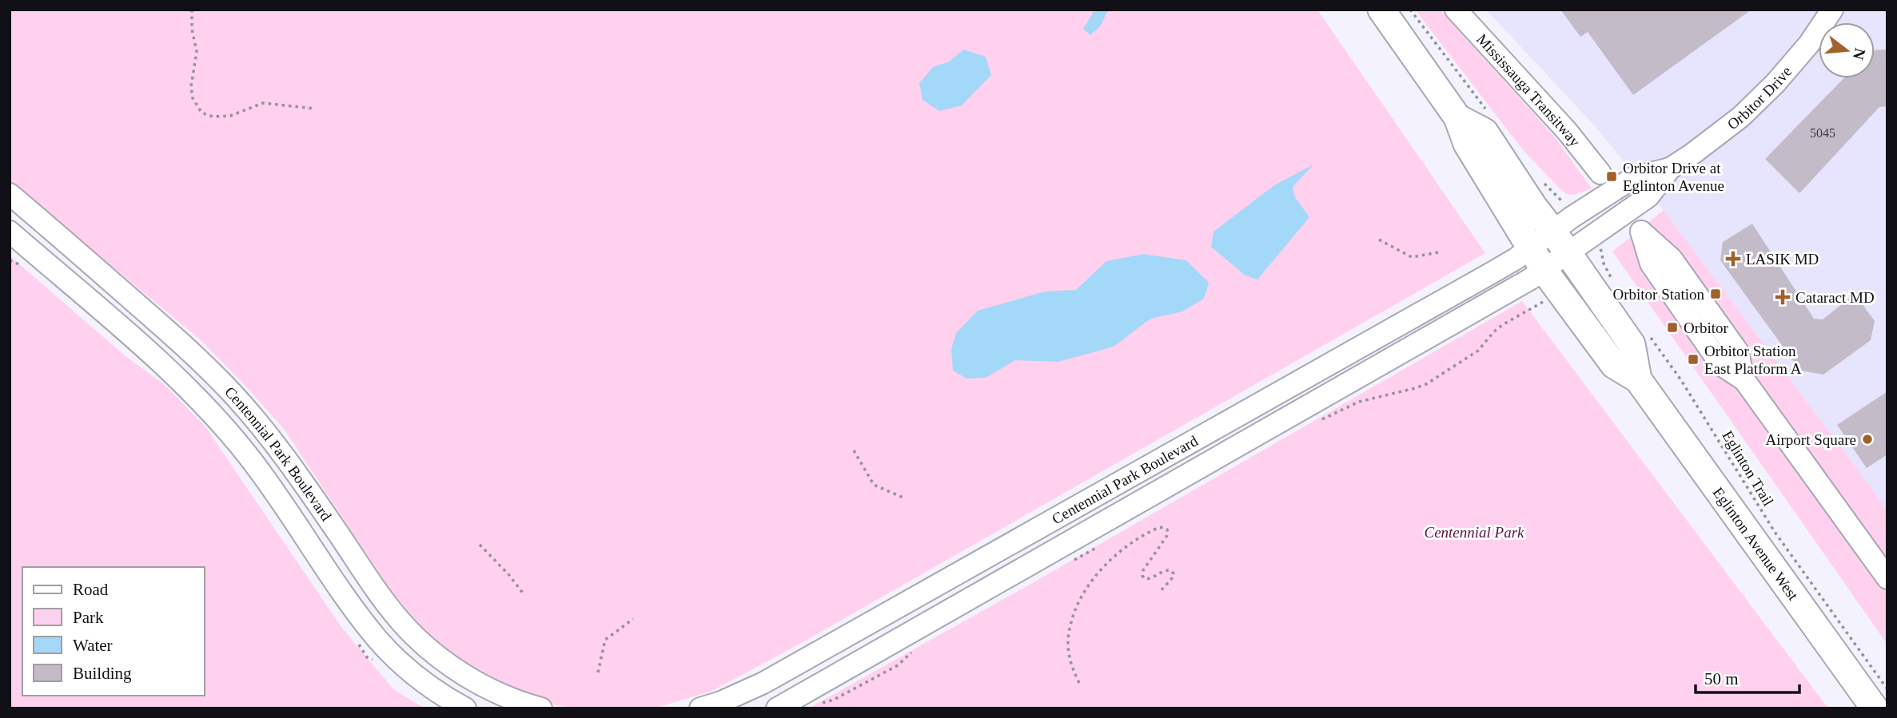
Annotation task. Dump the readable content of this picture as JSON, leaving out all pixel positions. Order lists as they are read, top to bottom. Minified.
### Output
{"streets":{"main road":["Eglinton Avenue West"],"street":["Mississauga Transitway","Orbitor Drive","Centennial Park Boulevard"],"path":["Eglinton Trail"]},"crossings":[["Orbitor Drive","Centennial Park Boulevard"],["Orbitor Drive","Eglinton Avenue West"],["Centennial Park Boulevard","Eglinton Avenue West"]],"parks":["Centennial Park"],"places":{"transit":["Orbitor Drive at Eglinton Avenue","Orbitor Station","Orbitor","Orbitor Station East Platform A"],"health":["LASIK MD","Cataract MD"],"other":["Airport Square"]},"house_numbers":["5045"],"legend":["Road","Park","Water","Building"],"scale_bar":"50 m","north":"right"}
